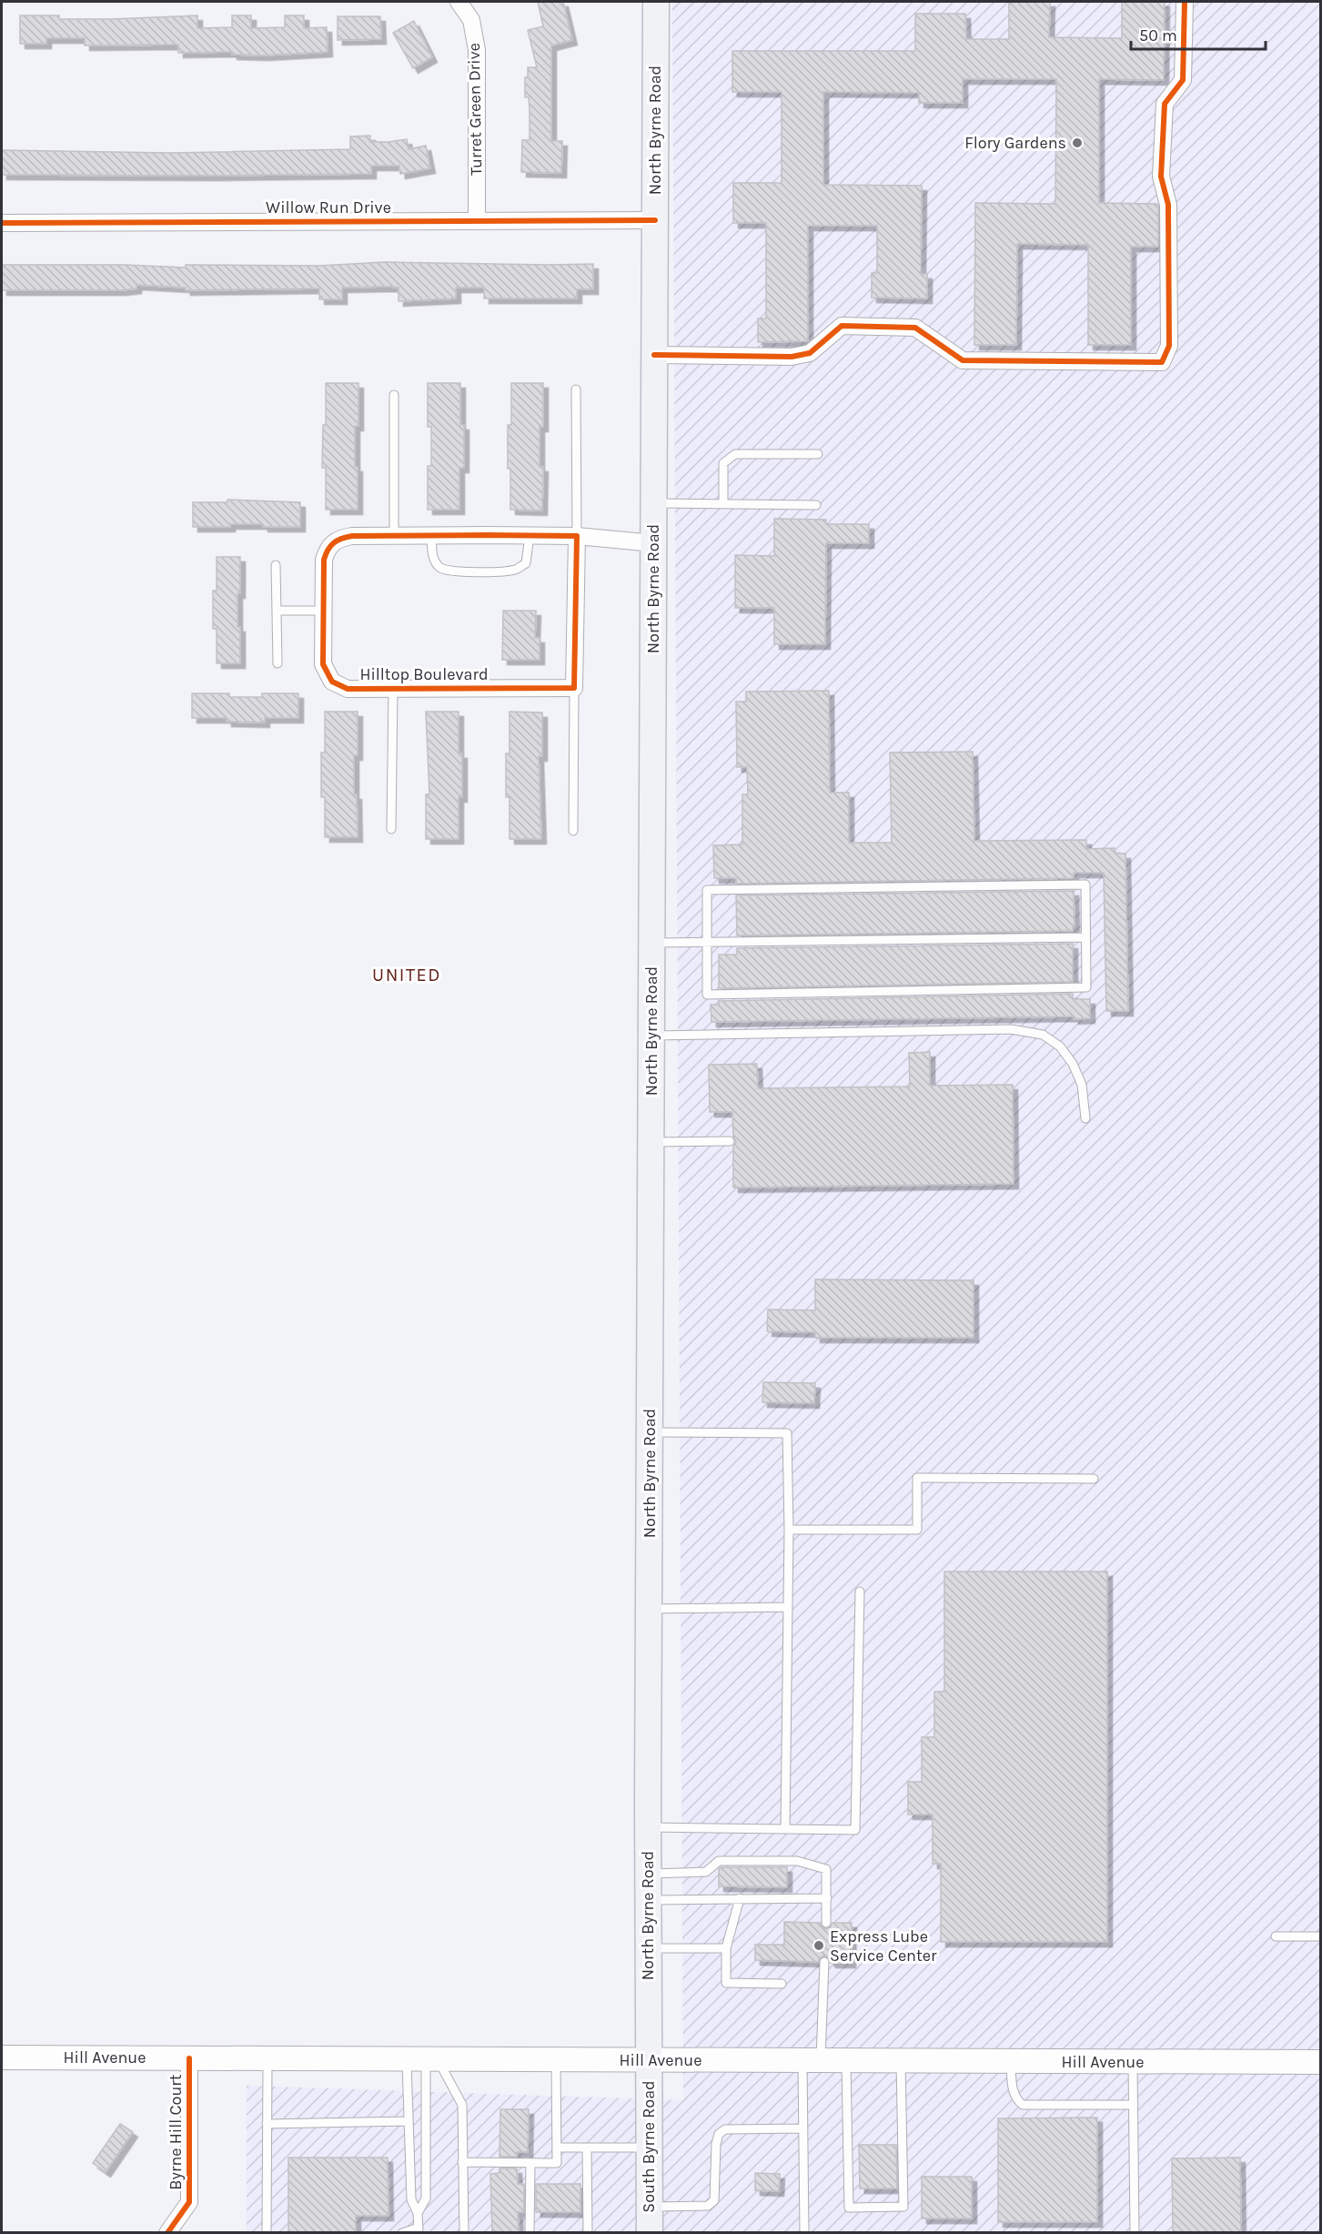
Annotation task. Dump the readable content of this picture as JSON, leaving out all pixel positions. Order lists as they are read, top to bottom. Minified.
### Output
{"streets":{"main road":["North Byrne Road","Hill Avenue","South Byrne Road"],"street":["Turret Green Drive","Willow Run Drive","Hilltop Boulevard","Byrne Hill Court"]},"crossings":[["Turret Green Drive","Willow Run Drive"],["North Byrne Road","Willow Run Drive"],["North Byrne Road","Hilltop Boulevard"],["North Byrne Road","Hill Avenue"],["North Byrne Road","South Byrne Road"],["Hill Avenue","Byrne Hill Court"],["Hill Avenue","South Byrne Road"]],"districts":["UNITED"],"places":["Flory Gardens","Express Lube Service Center"],"scale_bar":"50 m"}
